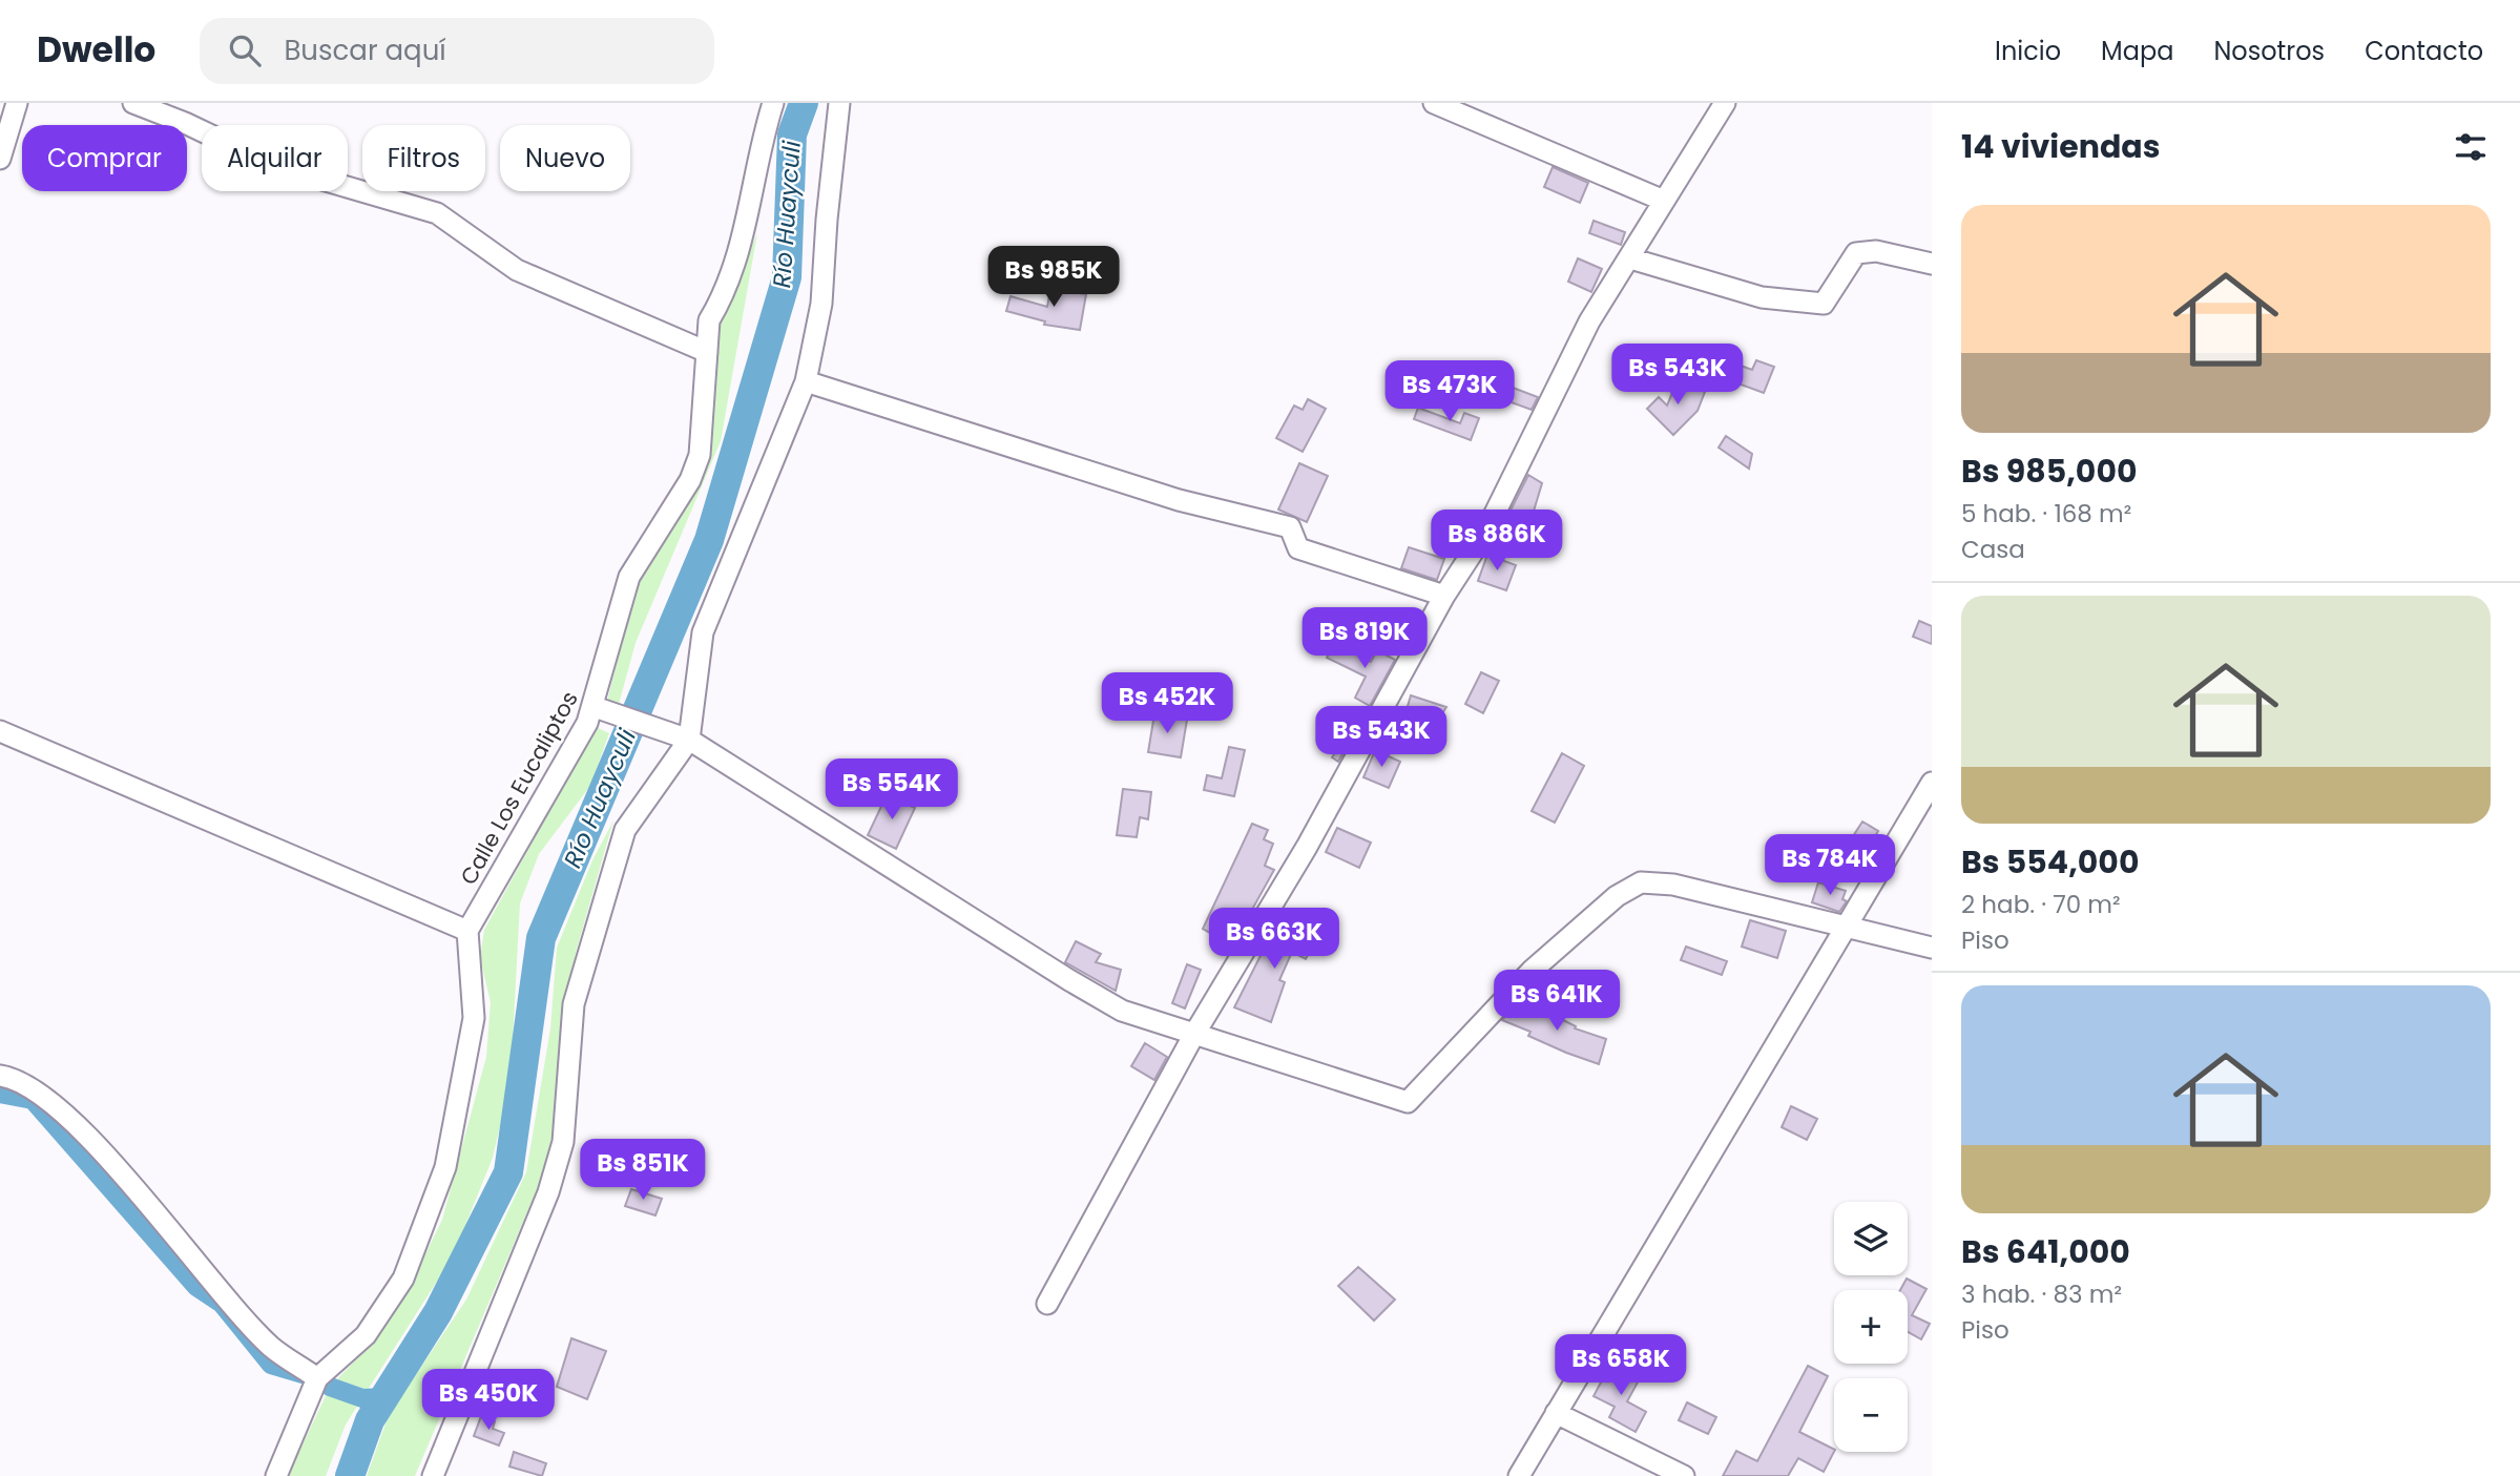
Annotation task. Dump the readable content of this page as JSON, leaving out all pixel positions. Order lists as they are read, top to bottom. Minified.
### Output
{"streets":{"street":["Calle Los Eucaliptos"]},"water":["Río Huayculi"],"page":{"header":"Dwello","search":"Buscar aquí","nav":["Inicio","Mapa","Nosotros","Contacto"],"heading":"14 viviendas","chip":["Comprar","Alquilar","Filtros","Nuevo"],"list":[{"name":"Bs 985,000","note":"5 hab. · 168 m² · Casa"},{"name":"Bs 554,000","note":"2 hab. · 70 m² · Piso"},{"name":"Bs 641,000","note":"3 hab. · 83 m² · Piso"}],"price":["Bs 985K","Bs 543K","Bs 473K","Bs 886K","Bs 819K","Bs 452K","Bs 543K","Bs 554K","Bs 784K","Bs 663K","Bs 641K","Bs 851K","Bs 658K","Bs 450K"],"map_buttons":["+","−"]}}
